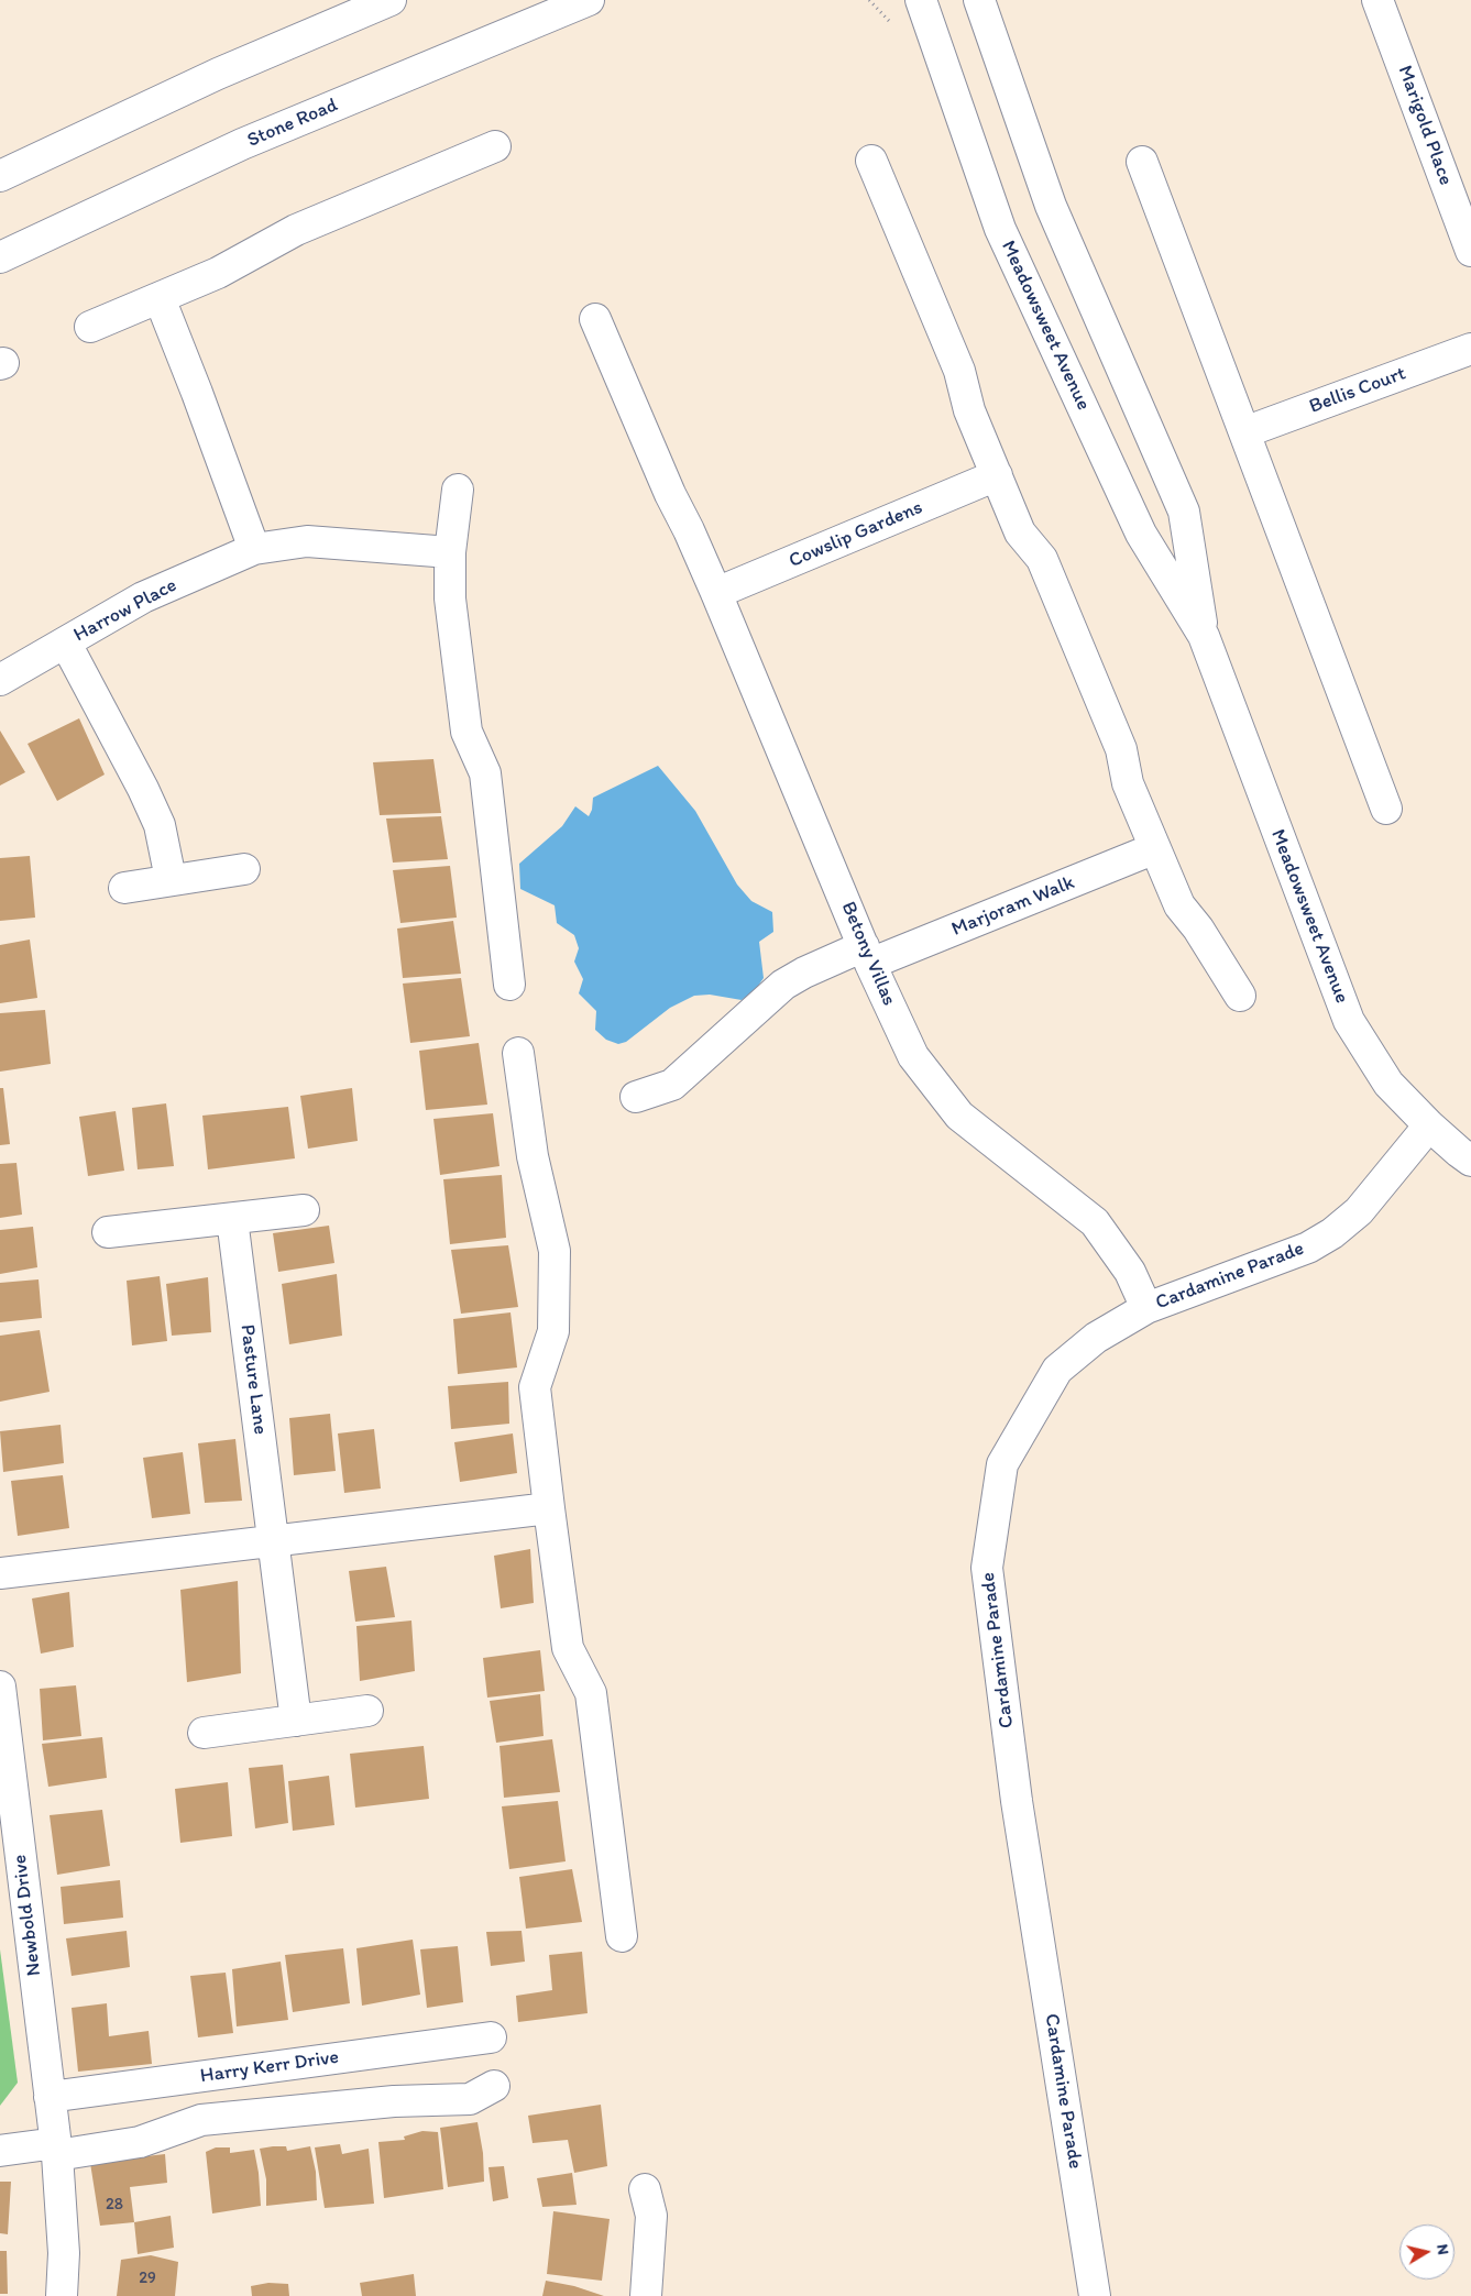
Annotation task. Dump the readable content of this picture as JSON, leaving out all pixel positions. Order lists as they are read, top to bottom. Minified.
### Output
{"streets":{"main road":["Stone Road","Marigold Place","Meadowsweet Avenue","Bellis Court","Cowslip Gardens","Harrow Place","Marjoram Walk","Betony Villas","Cardamine Parade","Pasture Lane","Newbold Drive","Harry Kerr Drive"]},"crossings":[["Meadowsweet Avenue","Cardamine Parade"],["Cowslip Gardens","Betony Villas"],["Marjoram Walk","Betony Villas"],["Betony Villas","Cardamine Parade"],["Newbold Drive","Harry Kerr Drive"]],"house_numbers":["28","29"],"north":"right"}
